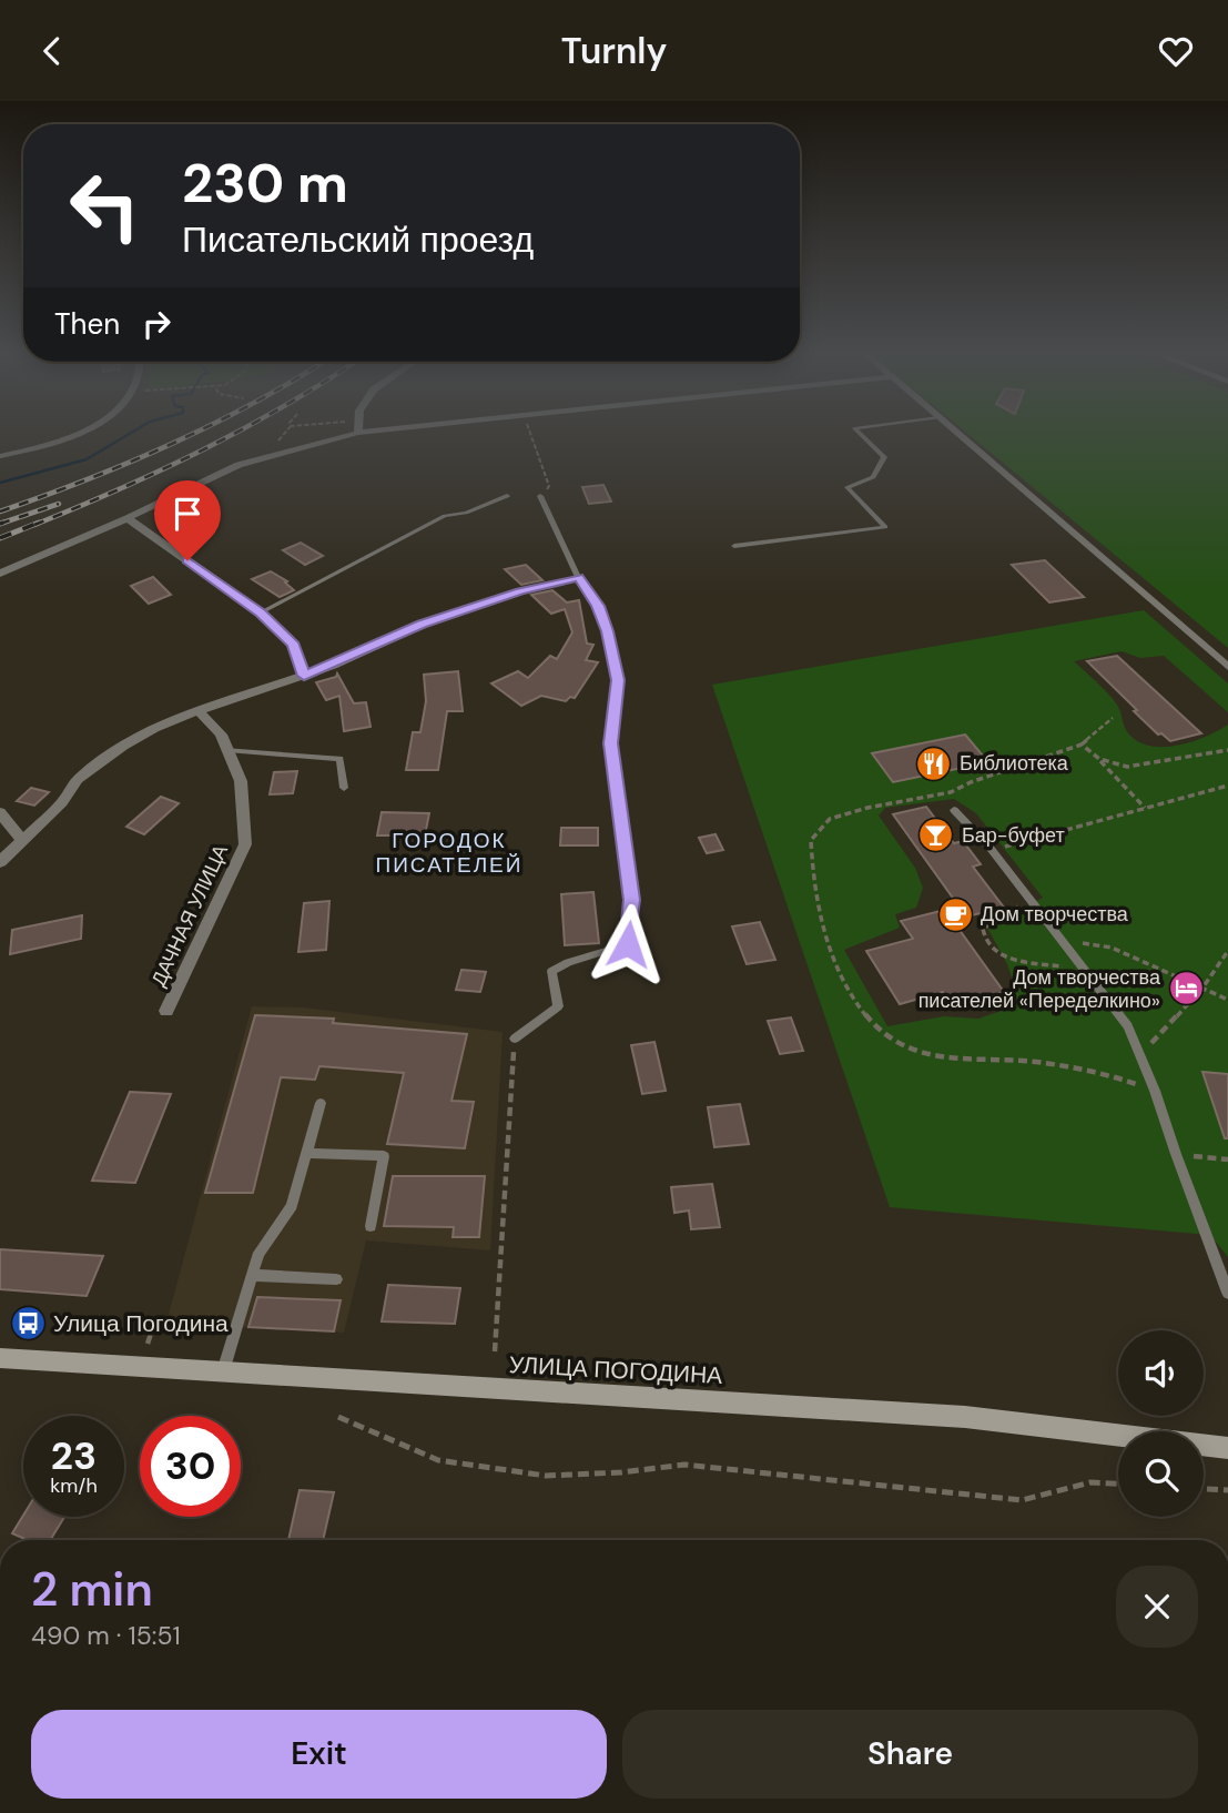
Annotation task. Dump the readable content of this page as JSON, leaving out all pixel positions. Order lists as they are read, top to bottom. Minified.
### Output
{"streets":{"main road":["УЛИЦА ПОГОДИНА"],"street":["ДАЧНАЯ УЛИЦА"]},"districts":["ГОРОДОК ПИСАТЕЛЕЙ"],"places":{"restaurant":["Библиотека"],"bar":["Бар-буфет"],"cafe":["Дом творчества"],"hotel":["Дом творчества писателей «Переделкино»"],"bus stop":["Улица Погодина"]},"page":{"header":"Turnly","turn":["230 m","Писательский проезд"],"then":"Then","speed":"23 km/h","limit":"30","heading":["2 min","490 m · 15:51"],"buttons":["Exit","Share"]}}
